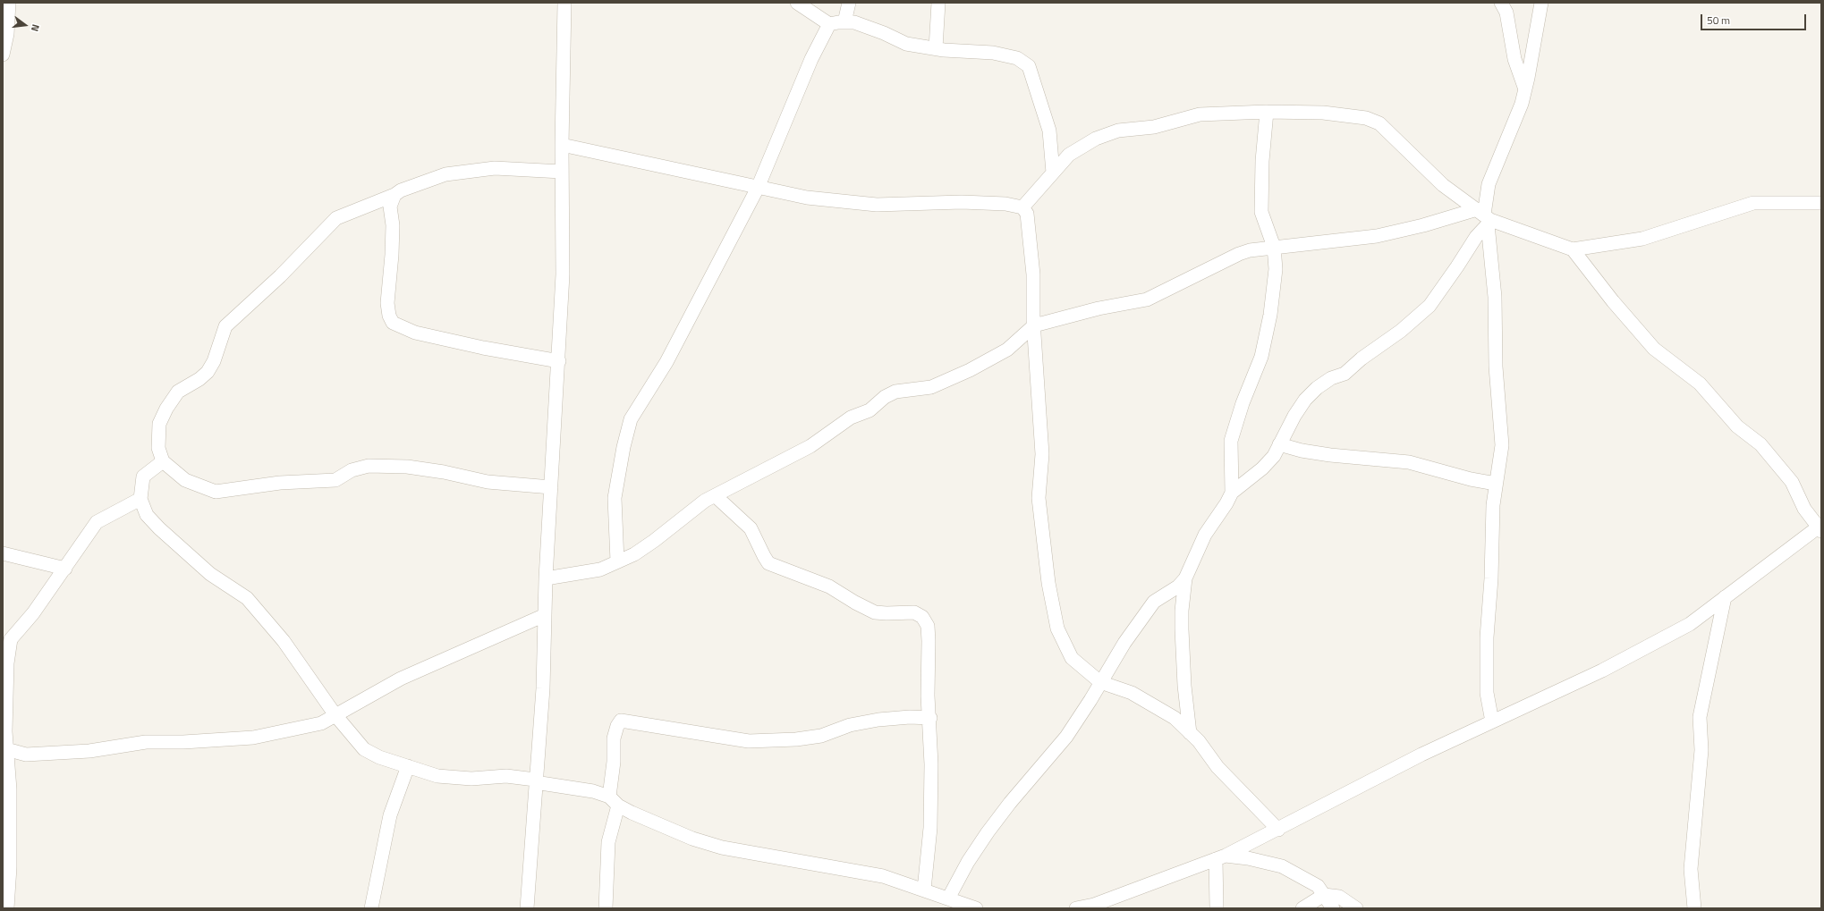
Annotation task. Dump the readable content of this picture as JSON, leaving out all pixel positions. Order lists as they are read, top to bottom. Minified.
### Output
{"scale_bar":"50 m","north":"right"}
